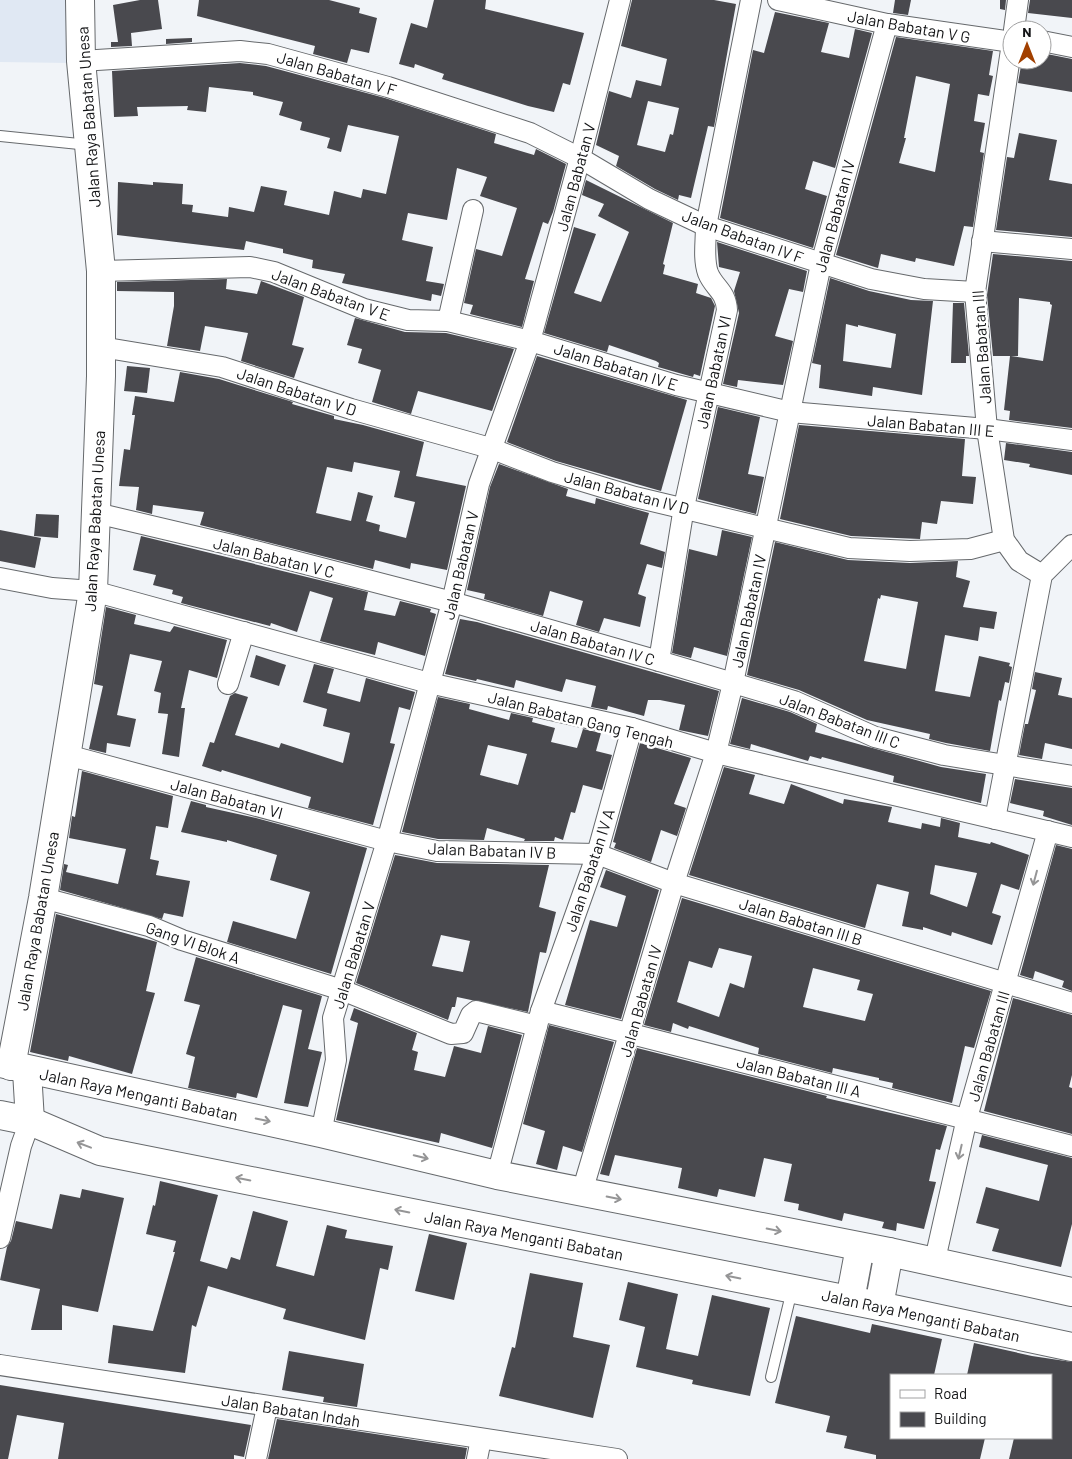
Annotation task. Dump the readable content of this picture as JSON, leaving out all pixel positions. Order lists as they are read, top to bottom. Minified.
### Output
{"streets":{"main road":["Jalan Raya Babatan Unesa","Jalan Raya Menganti Babatan"],"street":["Jalan Babatan V G","Jalan Babatan V F","Jalan Babatan V","Jalan Babatan IV","Jalan Babatan IV F","Jalan Babatan V E","Jalan Babatan III","Jalan Babatan IV E","Jalan Babatan VI","Jalan Babatan V D","Jalan Babatan III E","Jalan Babatan IV D","Jalan Babatan V C","Jalan Babatan IV C","Jalan Babatan Gang Tengah","Jalan Babatan III C","Jalan Babatan IV B","Jalan Babatan IV A","Jalan Babatan III B","Gang VI Blok A","Jalan Babatan III A","Jalan Babatan Indah"]},"crossings":[["Jalan Babatan V G","Jalan Babatan IV"],["Jalan Babatan V F","Jalan Raya Babatan Unesa"],["Jalan Babatan V F","Jalan Babatan V"],["Jalan Babatan V F","Jalan Babatan IV F"],["Jalan Raya Babatan Unesa","Jalan Babatan V E"],["Jalan Raya Babatan Unesa","Jalan Babatan VI"],["Jalan Raya Babatan Unesa","Jalan Babatan V D"],["Jalan Raya Babatan Unesa","Jalan Babatan V C"],["Jalan Raya Babatan Unesa","Jalan Babatan Gang Tengah"],["Jalan Raya Babatan Unesa","Gang VI Blok A"],["Jalan Raya Babatan Unesa","Jalan Raya Menganti Babatan"],["Jalan Babatan V","Jalan Babatan IV F"],["Jalan Babatan V","Jalan Babatan V E"],["Jalan Babatan V","Jalan Babatan IV E"],["Jalan Babatan V","Jalan Babatan VI"],["Jalan Babatan V","Jalan Babatan V D"],["Jalan Babatan V","Jalan Babatan IV D"],["Jalan Babatan V","Jalan Babatan V C"],["Jalan Babatan V","Jalan Babatan IV C"],["Jalan Babatan V","Jalan Babatan Gang Tengah"],["Jalan Babatan V","Jalan Babatan IV B"],["Jalan Babatan V","Gang VI Blok A"],["Jalan Babatan V","Jalan Raya Menganti Babatan"],["Jalan Babatan IV","Jalan Babatan IV F"],["Jalan Babatan IV","Jalan Babatan IV E"],["Jalan Babatan IV","Jalan Babatan III E"],["Jalan Babatan IV","Jalan Babatan IV D"],["Jalan Babatan IV","Jalan Babatan IV C"],["Jalan Babatan IV","Jalan Babatan Gang Tengah"],["Jalan Babatan IV","Jalan Babatan III C"],["Jalan Babatan IV","Jalan Babatan III B"],["Jalan Babatan IV","Jalan Babatan III A"],["Jalan Babatan IV","Jalan Raya Menganti Babatan"],["Jalan Babatan IV F","Jalan Babatan III"],["Jalan Babatan IV F","Jalan Babatan VI"],["Jalan Babatan V E","Jalan Babatan IV E"],["Jalan Babatan III","Jalan Babatan III E"],["Jalan Babatan III","Jalan Babatan IV D"],["Jalan Babatan III","Jalan Babatan Gang Tengah"],["Jalan Babatan III","Jalan Babatan III B"],["Jalan Babatan III","Jalan Babatan III A"],["Jalan Babatan III","Jalan Raya Menganti Babatan"],["Jalan Babatan IV E","Jalan Babatan VI"],["Jalan Babatan IV E","Jalan Babatan III E"],["Jalan Babatan VI","Jalan Babatan IV D"],["Jalan Babatan VI","Jalan Babatan IV C"],["Jalan Babatan VI","Jalan Babatan IV B"],["Jalan Babatan V D","Jalan Babatan IV D"],["Jalan Babatan V C","Jalan Babatan IV C"],["Jalan Babatan IV C","Jalan Babatan III C"],["Jalan Babatan Gang Tengah","Jalan Babatan IV A"],["Jalan Babatan IV B","Jalan Babatan IV A"],["Jalan Babatan IV B","Jalan Babatan III B"],["Jalan Babatan IV A","Jalan Babatan III B"],["Jalan Babatan IV A","Jalan Raya Menganti Babatan"]],"legend":["Road","Building"],"north":"top"}
